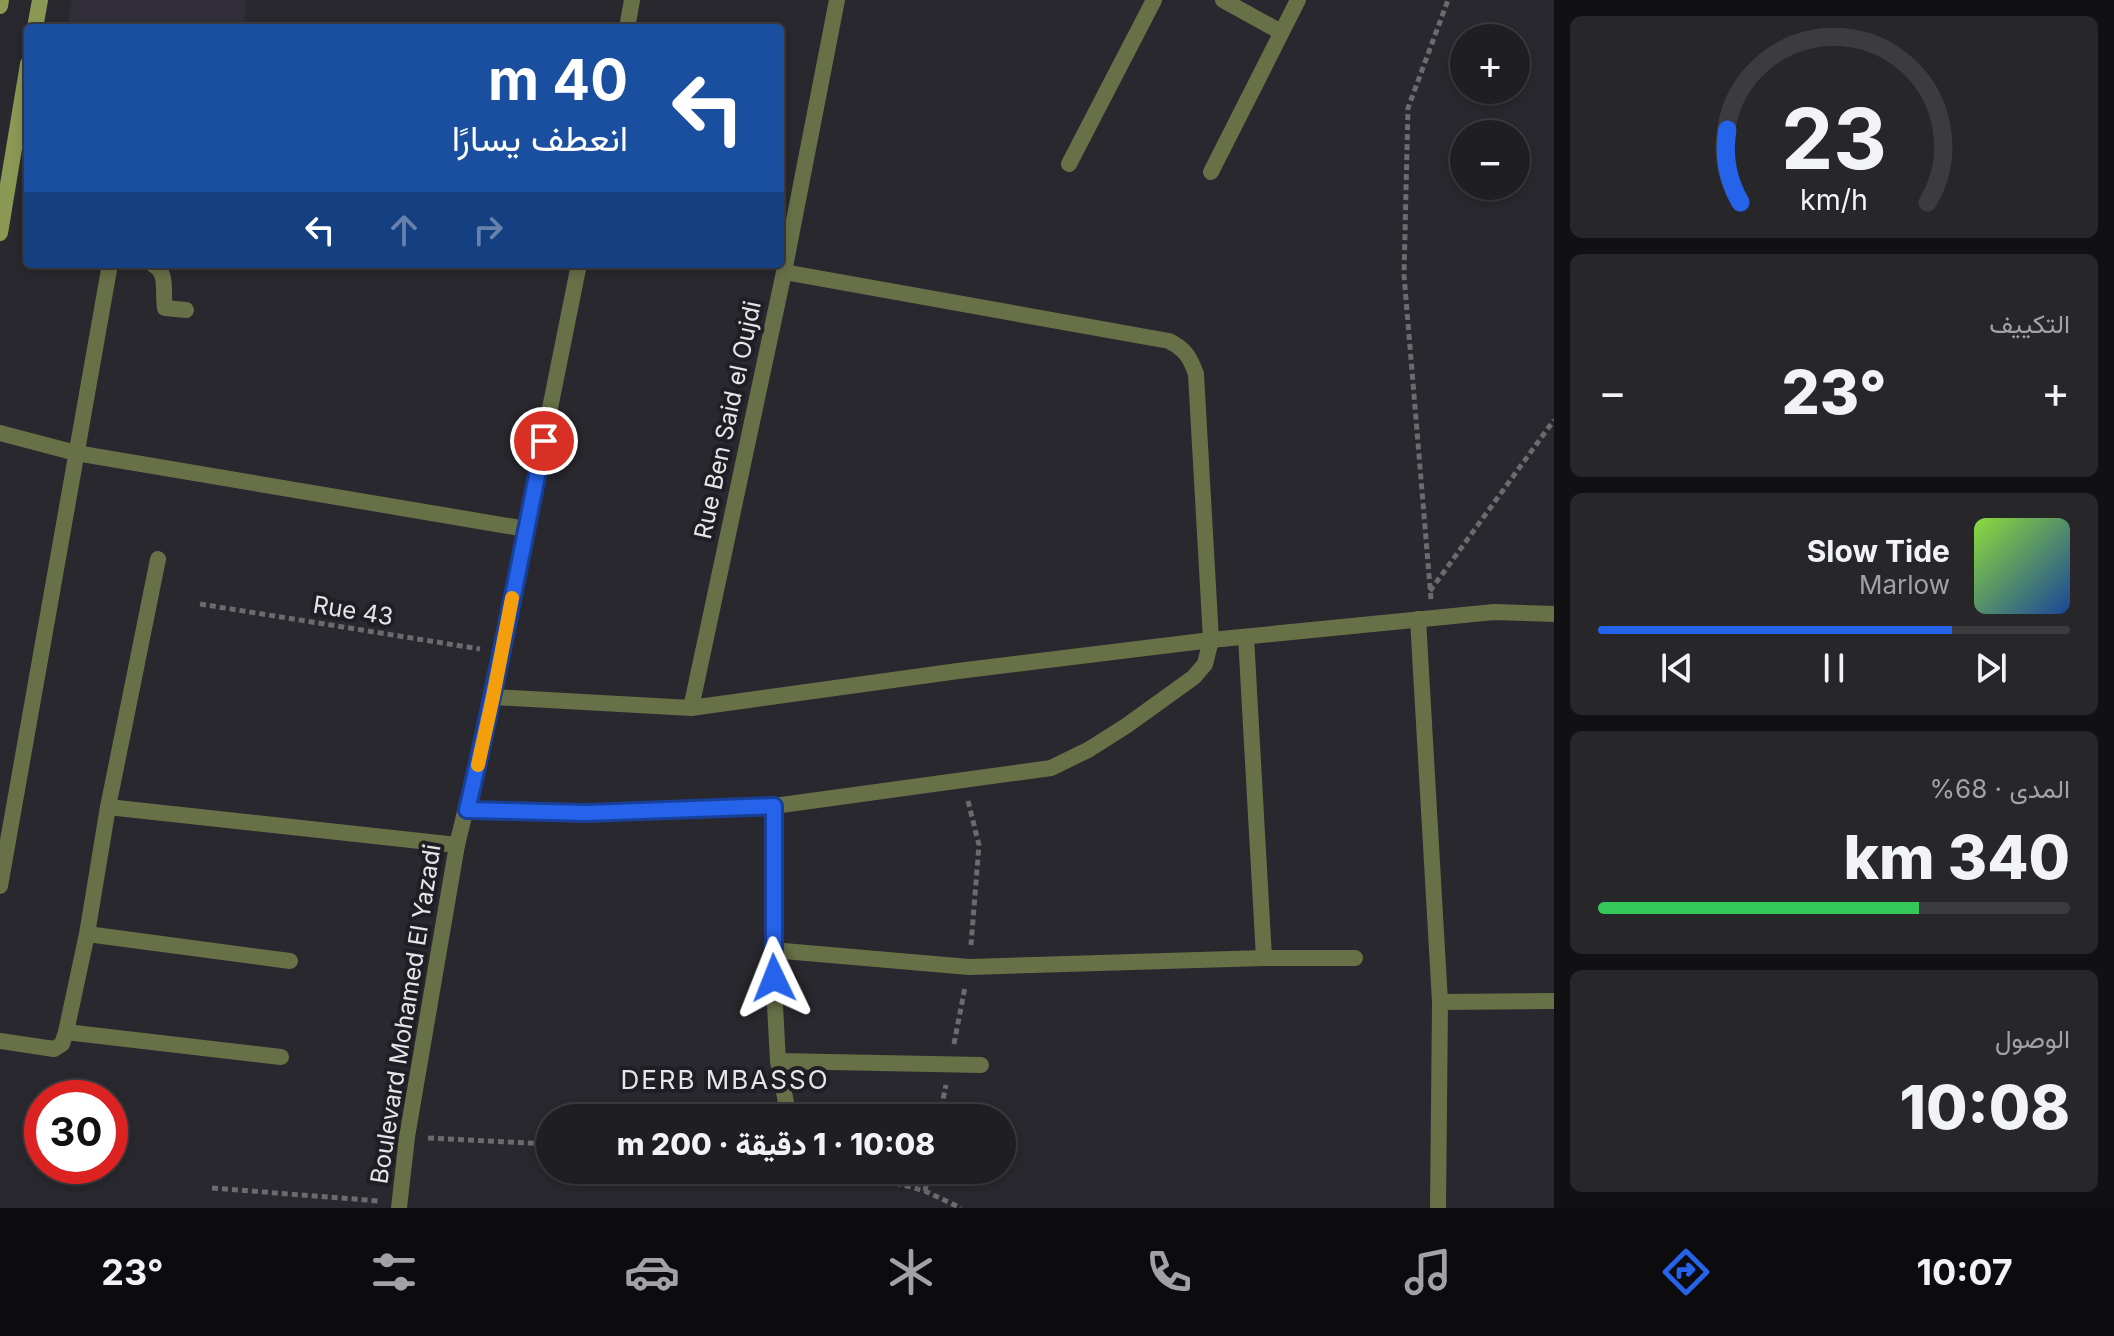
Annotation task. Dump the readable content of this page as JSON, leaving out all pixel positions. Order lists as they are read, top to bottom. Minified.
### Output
{"streets":{"street":["Rue Ben Said el Oujdi","Boulevard Mohamed El Yazadi"],"path":["Rue 43"]},"crossings":[["Rue 43","Boulevard Mohamed El Yazadi"]],"districts":["DERB MBASSO"],"page":{"map_buttons":["+","−"],"turn":["40 m","انعطف يسارًا"],"tile":["التكييف",["المدى · 68%","340 km"],["الوصول","10:08"]],"heat":["−","23°","+"],"song":["Slow Tide","Marlow"],"limit":"30","trip":"10:08 · 1 دقيقة · 200 m","tabs":["10:07","23°"],"gauge":["23","km/h"]}}
